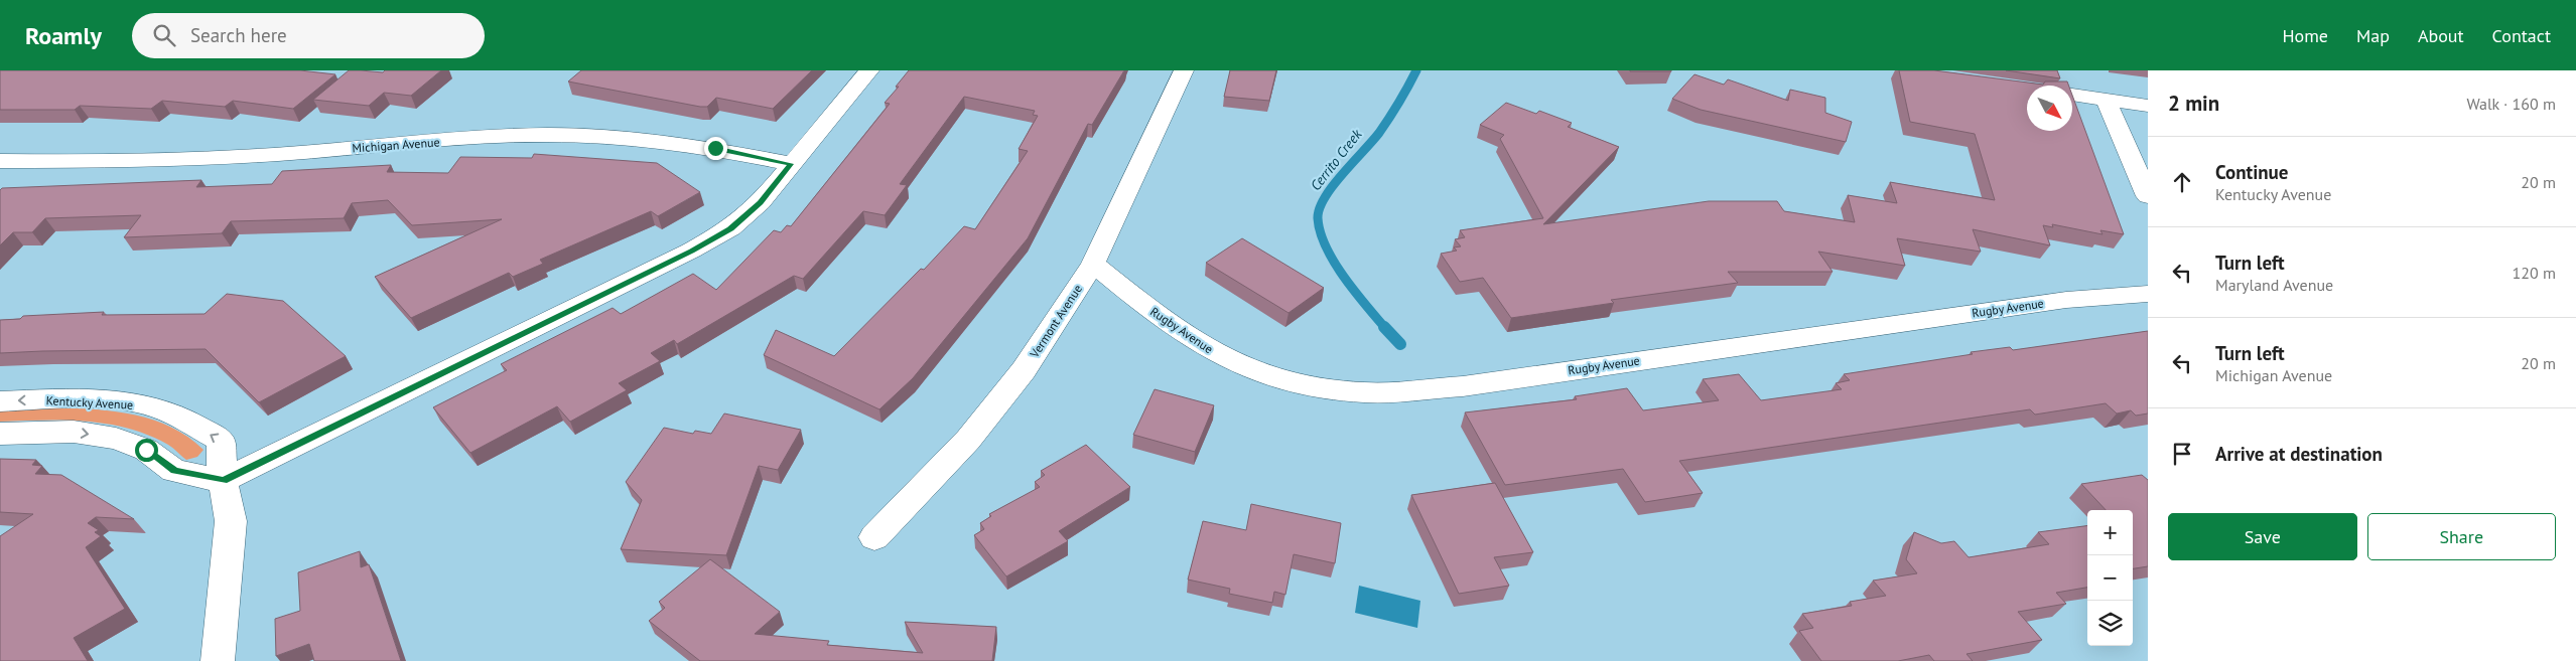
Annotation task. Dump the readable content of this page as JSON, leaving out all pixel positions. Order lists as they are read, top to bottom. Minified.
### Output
{"streets":{"street":["Michigan Avenue","Rugby Avenue","Vermont Avenue","Kentucky Avenue"]},"crossings":[["Rugby Avenue","Vermont Avenue"]],"water":["Cerrito Creek"],"north":"bottom right","page":{"header":"Roamly","search":"Search here","nav":["Home","Map","About","Contact"],"heading":["2 min","Walk · 160 m"],"list":[["Continue","Kentucky Avenue","20 m"],["Turn left","Maryland Avenue","120 m"],["Turn left","Michigan Avenue","20 m"],"Arrive at destination"],"buttons":["Save","Share"],"map_buttons":["+","−"]}}
